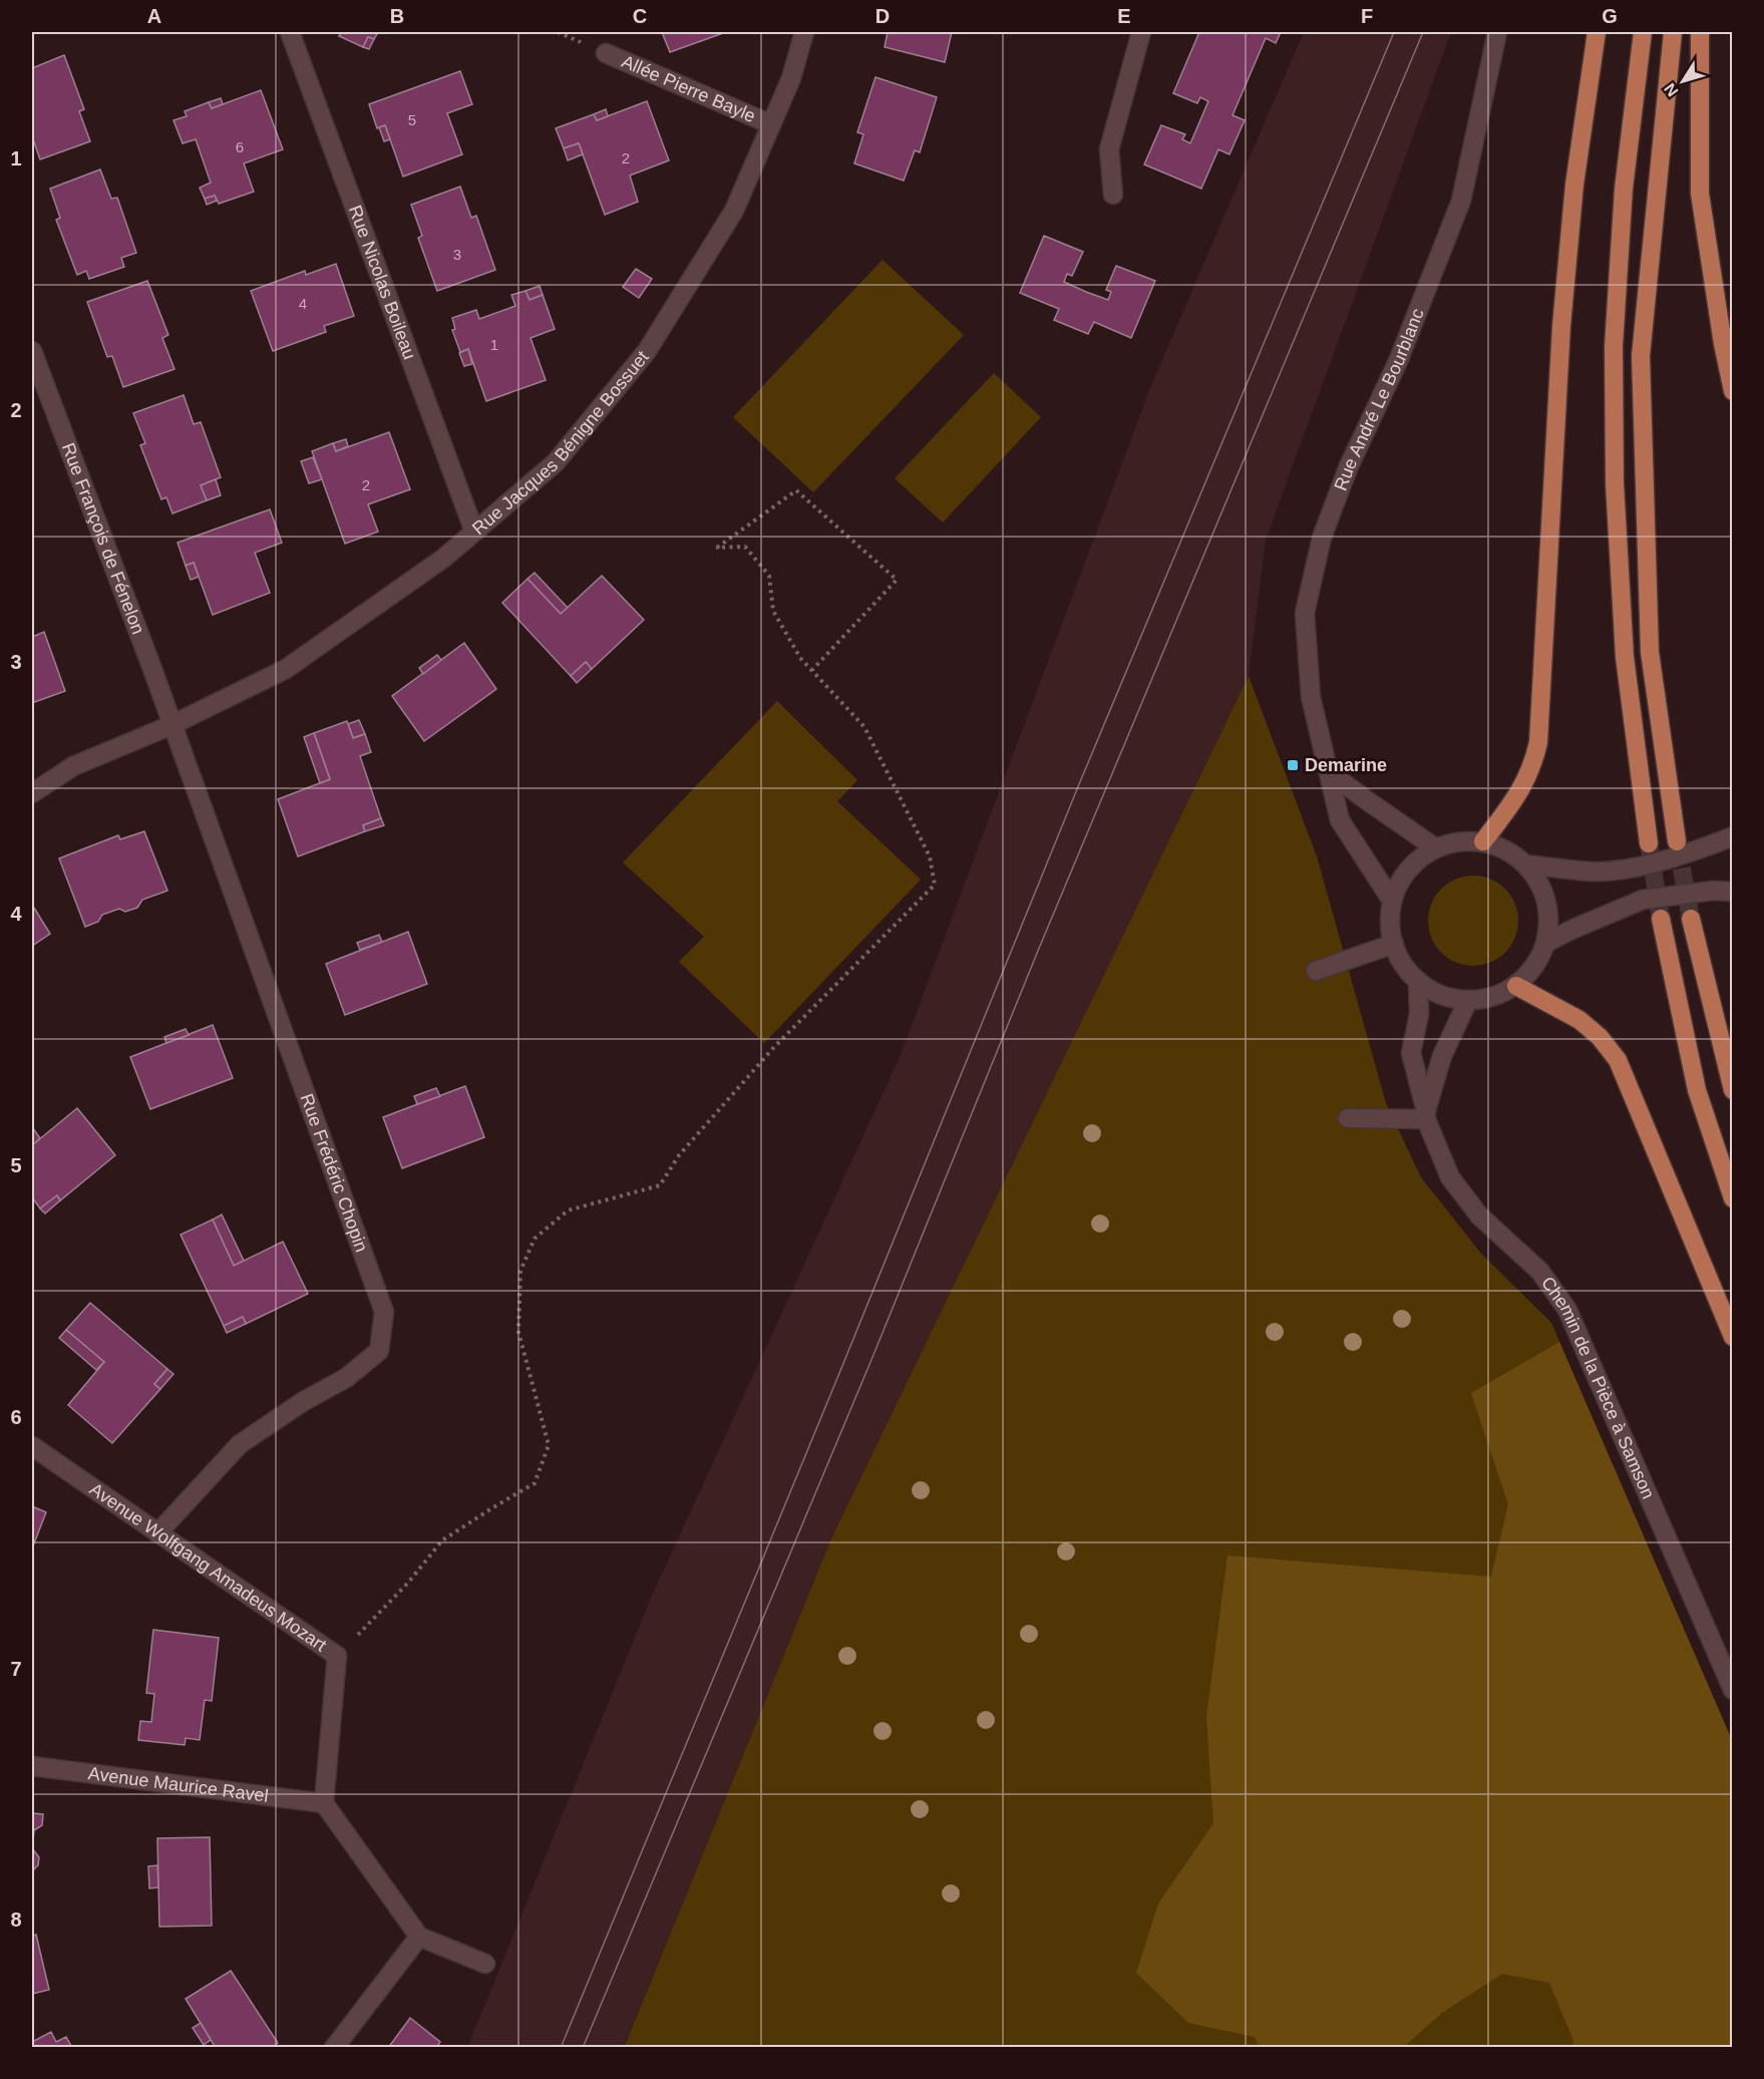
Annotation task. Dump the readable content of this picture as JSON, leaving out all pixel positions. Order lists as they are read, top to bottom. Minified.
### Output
{"streets":{"street":["Allée Pierre Bayle","Rue Nicolas Boileau","Rue André Le Bourblanc","Rue Jacques Bénigne Bossuet","Rue François de Fénelon","Rue Frédéric Chopin","Chemin de la Pièce à Samson","Avenue Wolfgang Amadeus Mozart","Avenue Maurice Ravel"]},"crossings":[["Allée Pierre Bayle","Rue Jacques Bénigne Bossuet"],["Rue Nicolas Boileau","Rue Jacques Bénigne Bossuet"],["Rue André Le Bourblanc","Chemin de la Pièce à Samson"],["Rue Jacques Bénigne Bossuet","Rue François de Fénelon"],["Rue Jacques Bénigne Bossuet","Rue Frédéric Chopin"],["Rue François de Fénelon","Rue Frédéric Chopin"],["Rue Frédéric Chopin","Avenue Wolfgang Amadeus Mozart"],["Avenue Wolfgang Amadeus Mozart","Avenue Maurice Ravel"]],"places":{"transit":["Demarine"]},"house_numbers":["5","6","2","3","4","1","2"],"north":"bottom left","grid":{"columns":["A","B","C","D","E","F","G"],"rows":["1","2","3","4","5","6","7","8"]}}
